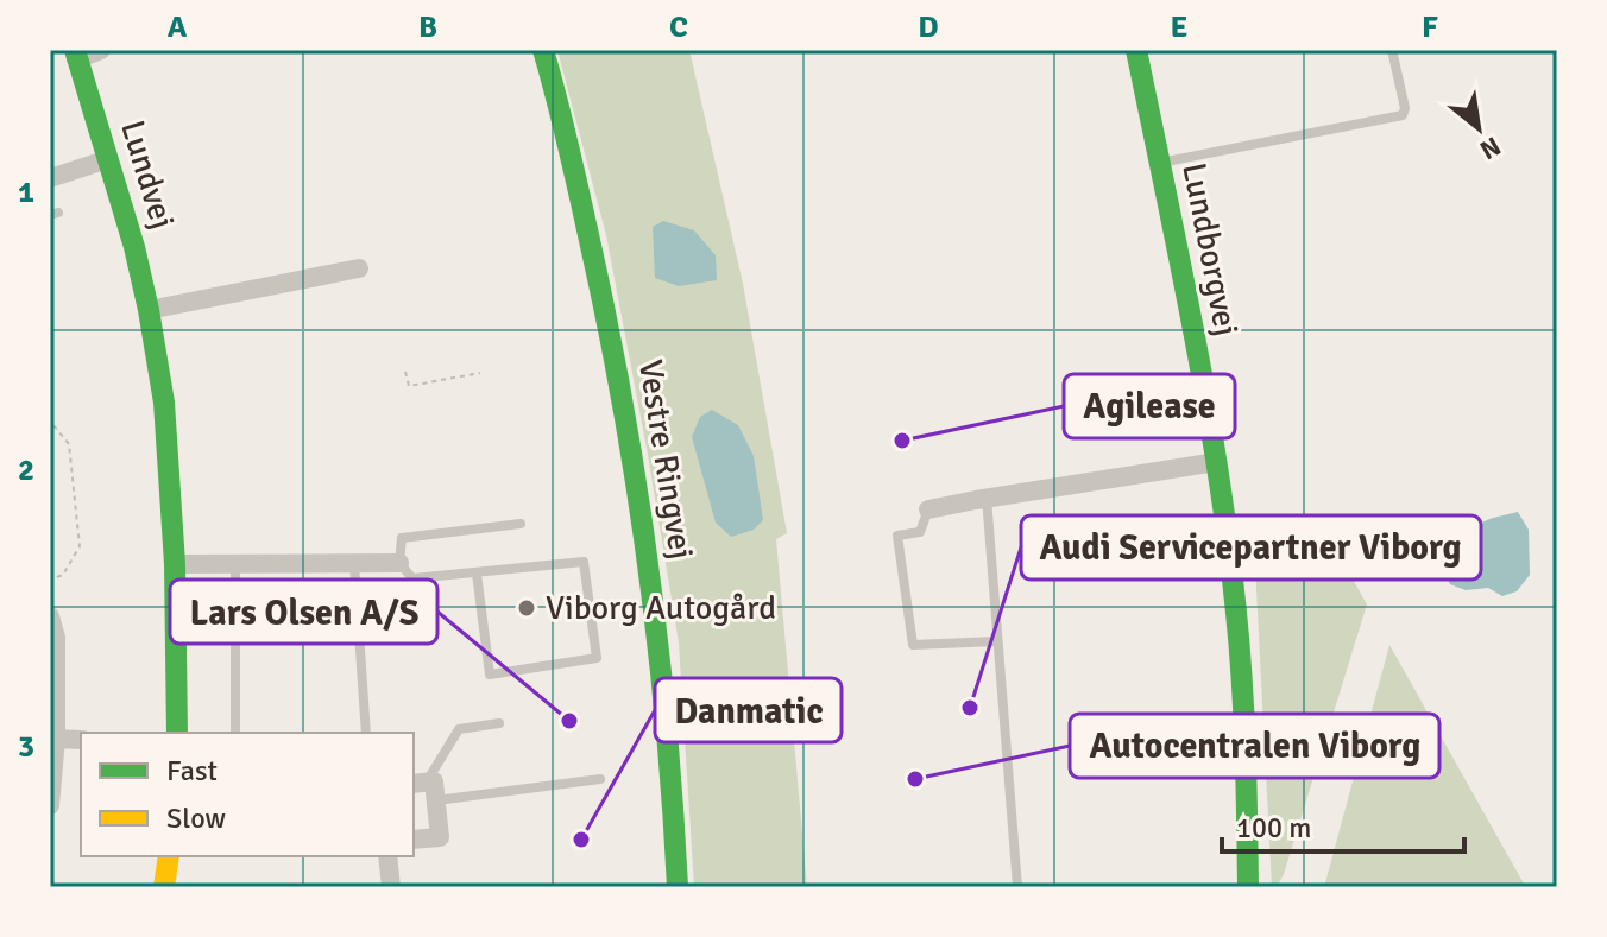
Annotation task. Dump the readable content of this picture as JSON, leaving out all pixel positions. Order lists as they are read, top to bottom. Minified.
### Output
{"streets":{"street":["Lundvej","Lundborgvej","Vestre Ringvej"]},"places":["Agilease","Viborg Autogård","Audi Servicepartner Viborg","Lars Olsen A/S","Autocentralen Viborg","Danmatic"],"legend":["Fast","Slow"],"scale_bar":"100 m","north":"bottom right","grid":{"columns":["A","B","C","D","E","F"],"rows":["1","2","3"]}}
